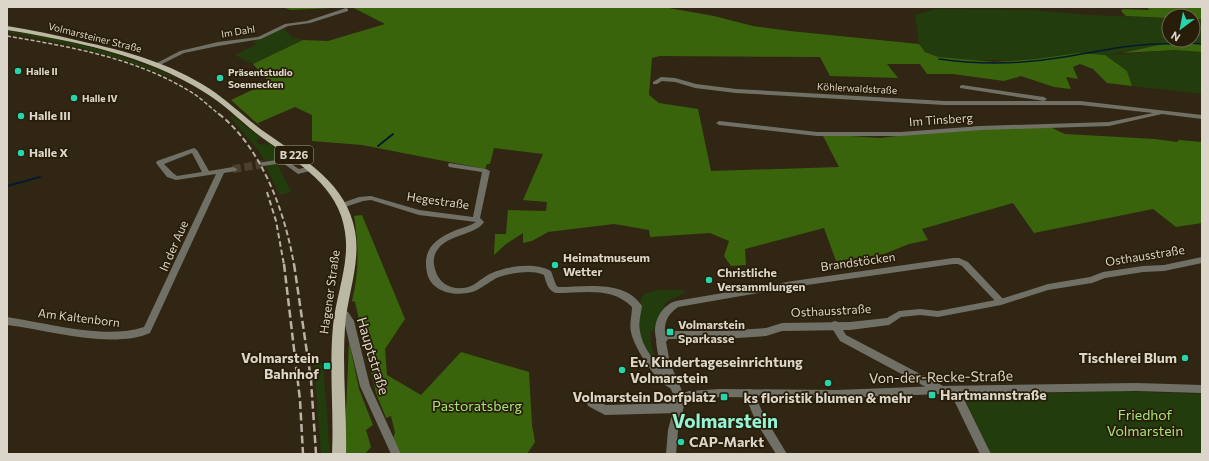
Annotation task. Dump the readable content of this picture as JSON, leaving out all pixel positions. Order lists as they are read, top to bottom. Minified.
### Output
{"streets":{"main road":["Volmarsteiner Straße","B 226","Hagener Straße"],"street":["Im Dahl","Köhlerwaldstraße","Im Tinsberg","Hegestraße","In der Aue","Osthausstraße","Brandstöcken","Am Kaltenborn","Hauptstraße","Von-der-Recke-Straße"]},"crossings":[["Im Dahl","Volmarsteiner Straße"],["Volmarsteiner Straße","Hagener Straße"],["Köhlerwaldstraße","Im Tinsberg"],["Hegestraße","Hagener Straße"],["In der Aue","Am Kaltenborn"],["Osthausstraße","Brandstöcken"],["Hagener Straße","Hauptstraße"]],"districts":["Volmarstein"],"parks":["Pastoratsberg","Friedhof Volmarstein"],"places":{"other":["Halle II","Präsentstudio Soennecken","Halle IV","Halle III","Halle X","Heimatmuseum Wetter","Christliche Versammlungen","Tischlerei Blum","Ev. Kindertageseinrichtung Volmarstein","ks floristik blumen & mehr","CAP-Markt"],"transit":["Volmarstein Sparkasse","Volmarstein Bahnhof","Hartmannstraße","Volmarstein Dorfplatz"]},"north":"bottom left"}
